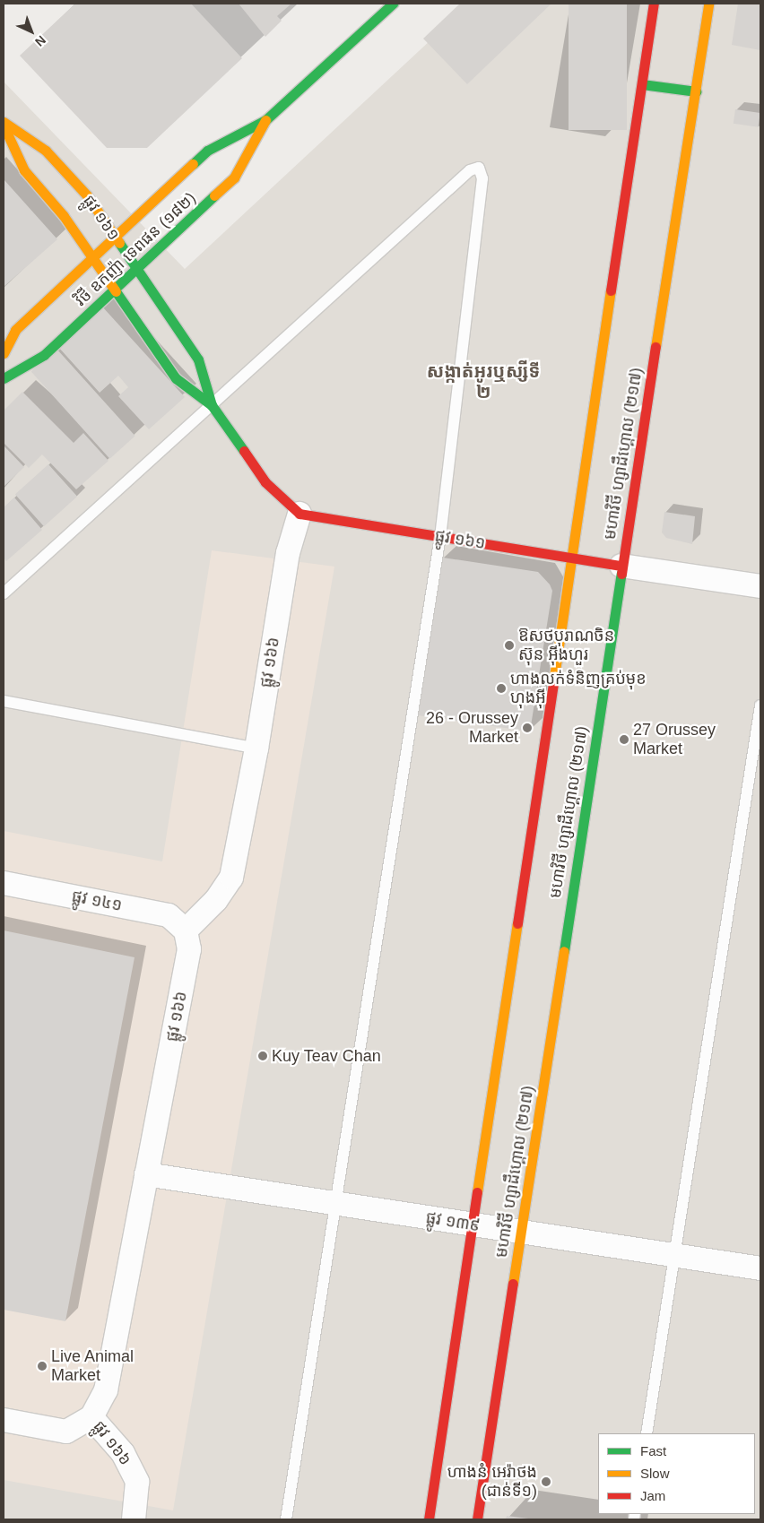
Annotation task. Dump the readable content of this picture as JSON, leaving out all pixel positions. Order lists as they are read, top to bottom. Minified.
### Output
{"streets":{"main road":["ផ្លូវ ១៦១","វិថី ឧកញ៉ា ទេពផន (១៨២)","មហាវិថី ហ្សាដឹហ្គោល (២១៧)"],"street":["ផ្លូវ ១៦៦","ផ្លូវ ១៤១","ផ្លូវ ១៣៩"]},"crossings":[["ផ្លូវ ១៦១","វិថី ឧកញ៉ា ទេពផន (១៨២)"],["ផ្លូវ ១៦១","មហាវិថី ហ្សាដឹហ្គោល (២១៧)"],["ផ្លូវ ១៦១","ផ្លូវ ១៦៦"],["មហាវិថី ហ្សាដឹហ្គោល (២១៧)","ផ្លូវ ១៣៩"],["ផ្លូវ ១៦៦","ផ្លូវ ១៤១"],["ផ្លូវ ១៦៦","ផ្លូវ ១៣៩"]],"districts":["សង្កាត់អូរឬស្សីទី ២"],"places":["ឱសថបុរាណចិន ស៊ុន អ៊ីងហួរ","ហាងលក់ទំនិញគ្រប់មុខ ហុងអ៊ី","26 - Orussey Market","27 Orussey Market","Kuy Teav Chan","Live Animal Market","ហាងនំ អេរ៉ាថង (ជាន់ទី១)"],"legend":["Fast","Slow","Jam"],"north":"bottom right"}
